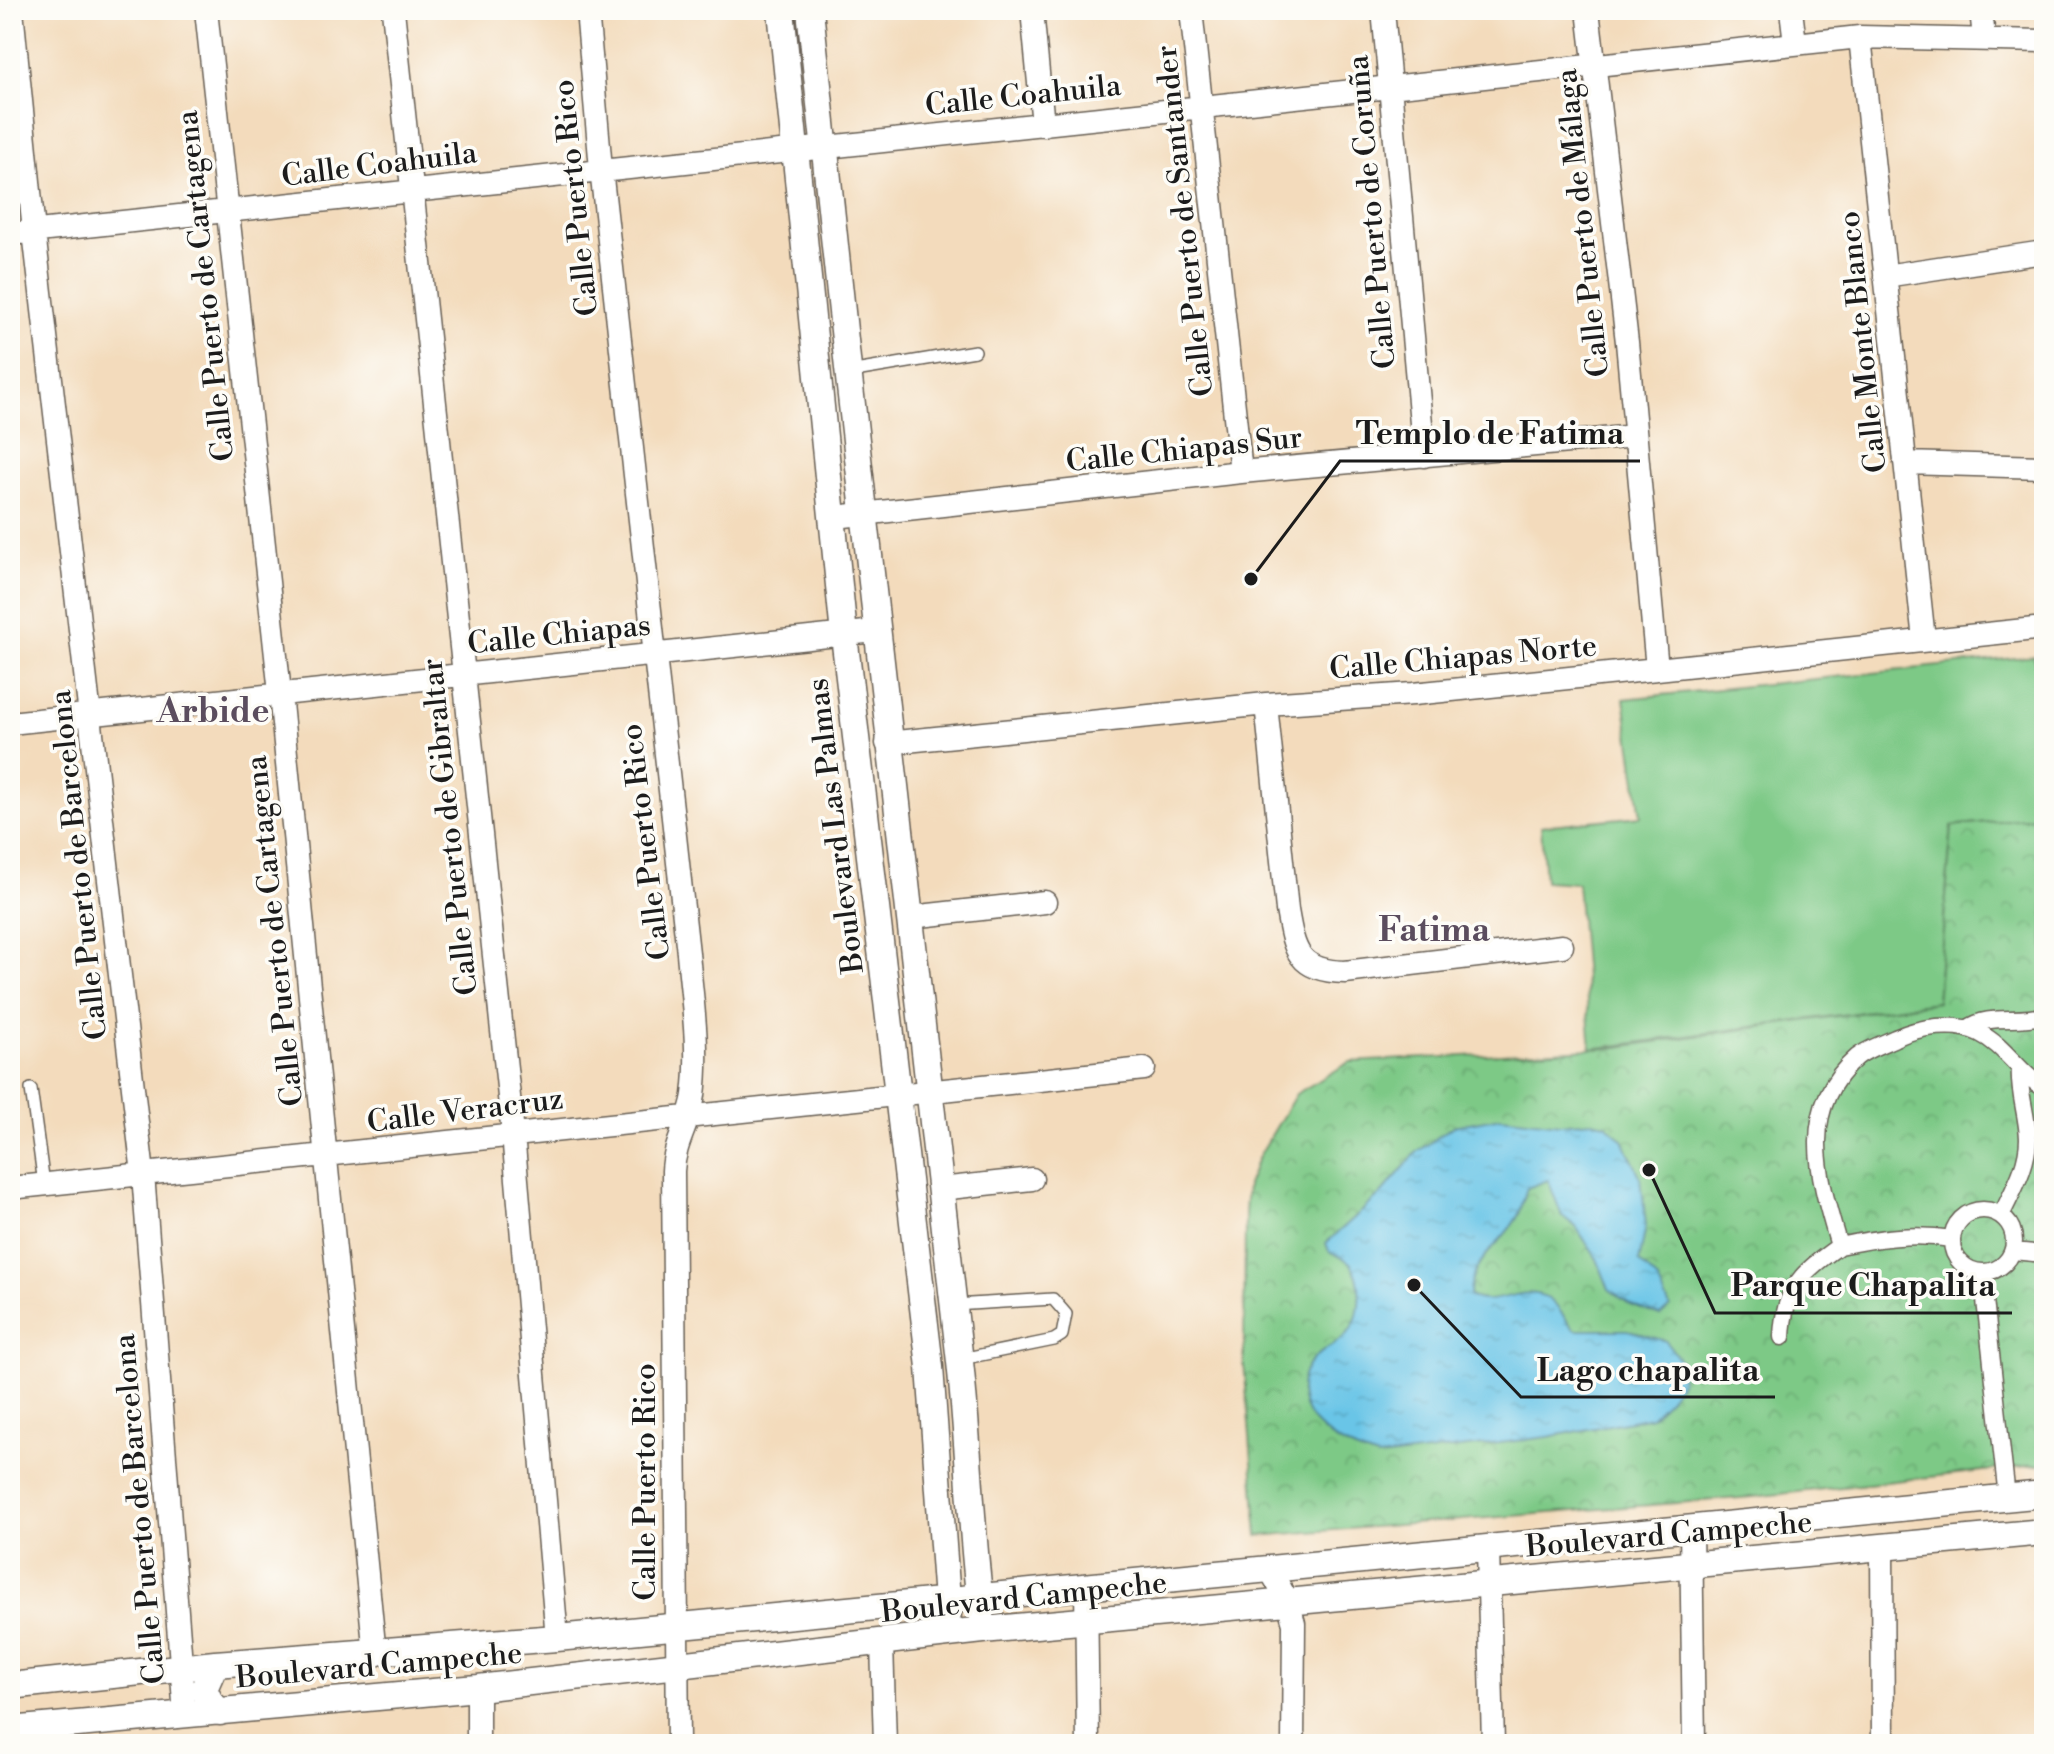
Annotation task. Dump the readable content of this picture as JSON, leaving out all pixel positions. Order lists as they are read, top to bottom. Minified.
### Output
{"streets":{"street":["Calle Coahuila","Calle Puerto Rico","Calle Puerto de Coruña","Calle Puerto de Santander","Calle Puerto de Málaga","Calle Puerto de Cartagena","Calle Monte Blanco","Calle Chiapas Sur","Calle Chiapas","Calle Chiapas Norte","Boulevard Las Palmas","Calle Puerto de Gibraltar","Calle Puerto de Barcelona","Calle Veracruz","Boulevard Campeche"]},"crossings":[["Calle Coahuila","Calle Puerto Rico"],["Calle Coahuila","Calle Puerto de Coruña"],["Calle Coahuila","Calle Puerto de Santander"],["Calle Coahuila","Calle Puerto de Málaga"],["Calle Coahuila","Calle Puerto de Cartagena"],["Calle Coahuila","Calle Monte Blanco"],["Calle Coahuila","Boulevard Las Palmas"],["Calle Coahuila","Calle Puerto de Gibraltar"],["Calle Coahuila","Calle Puerto de Barcelona"],["Calle Puerto Rico","Calle Chiapas"],["Calle Puerto Rico","Calle Veracruz"],["Calle Puerto Rico","Boulevard Campeche"],["Calle Puerto de Coruña","Calle Chiapas Sur"],["Calle Puerto de Santander","Calle Chiapas Sur"],["Calle Puerto de Málaga","Calle Chiapas Sur"],["Calle Puerto de Málaga","Calle Chiapas Norte"],["Calle Puerto de Cartagena","Calle Chiapas"],["Calle Puerto de Cartagena","Calle Veracruz"],["Calle Puerto de Cartagena","Boulevard Campeche"],["Calle Monte Blanco","Calle Chiapas Norte"],["Calle Chiapas Sur","Boulevard Las Palmas"],["Calle Chiapas","Boulevard Las Palmas"],["Calle Chiapas","Calle Puerto de Gibraltar"],["Calle Chiapas","Calle Puerto de Barcelona"],["Calle Chiapas Norte","Boulevard Las Palmas"],["Boulevard Las Palmas","Calle Veracruz"],["Boulevard Las Palmas","Boulevard Campeche"],["Calle Puerto de Gibraltar","Calle Veracruz"],["Calle Puerto de Gibraltar","Boulevard Campeche"],["Calle Puerto de Barcelona","Calle Veracruz"],["Calle Puerto de Barcelona","Boulevard Campeche"]],"districts":["Arbide","Fatima"],"places":["Templo de Fatima","Parque Chapalita","Lago chapalita"]}
